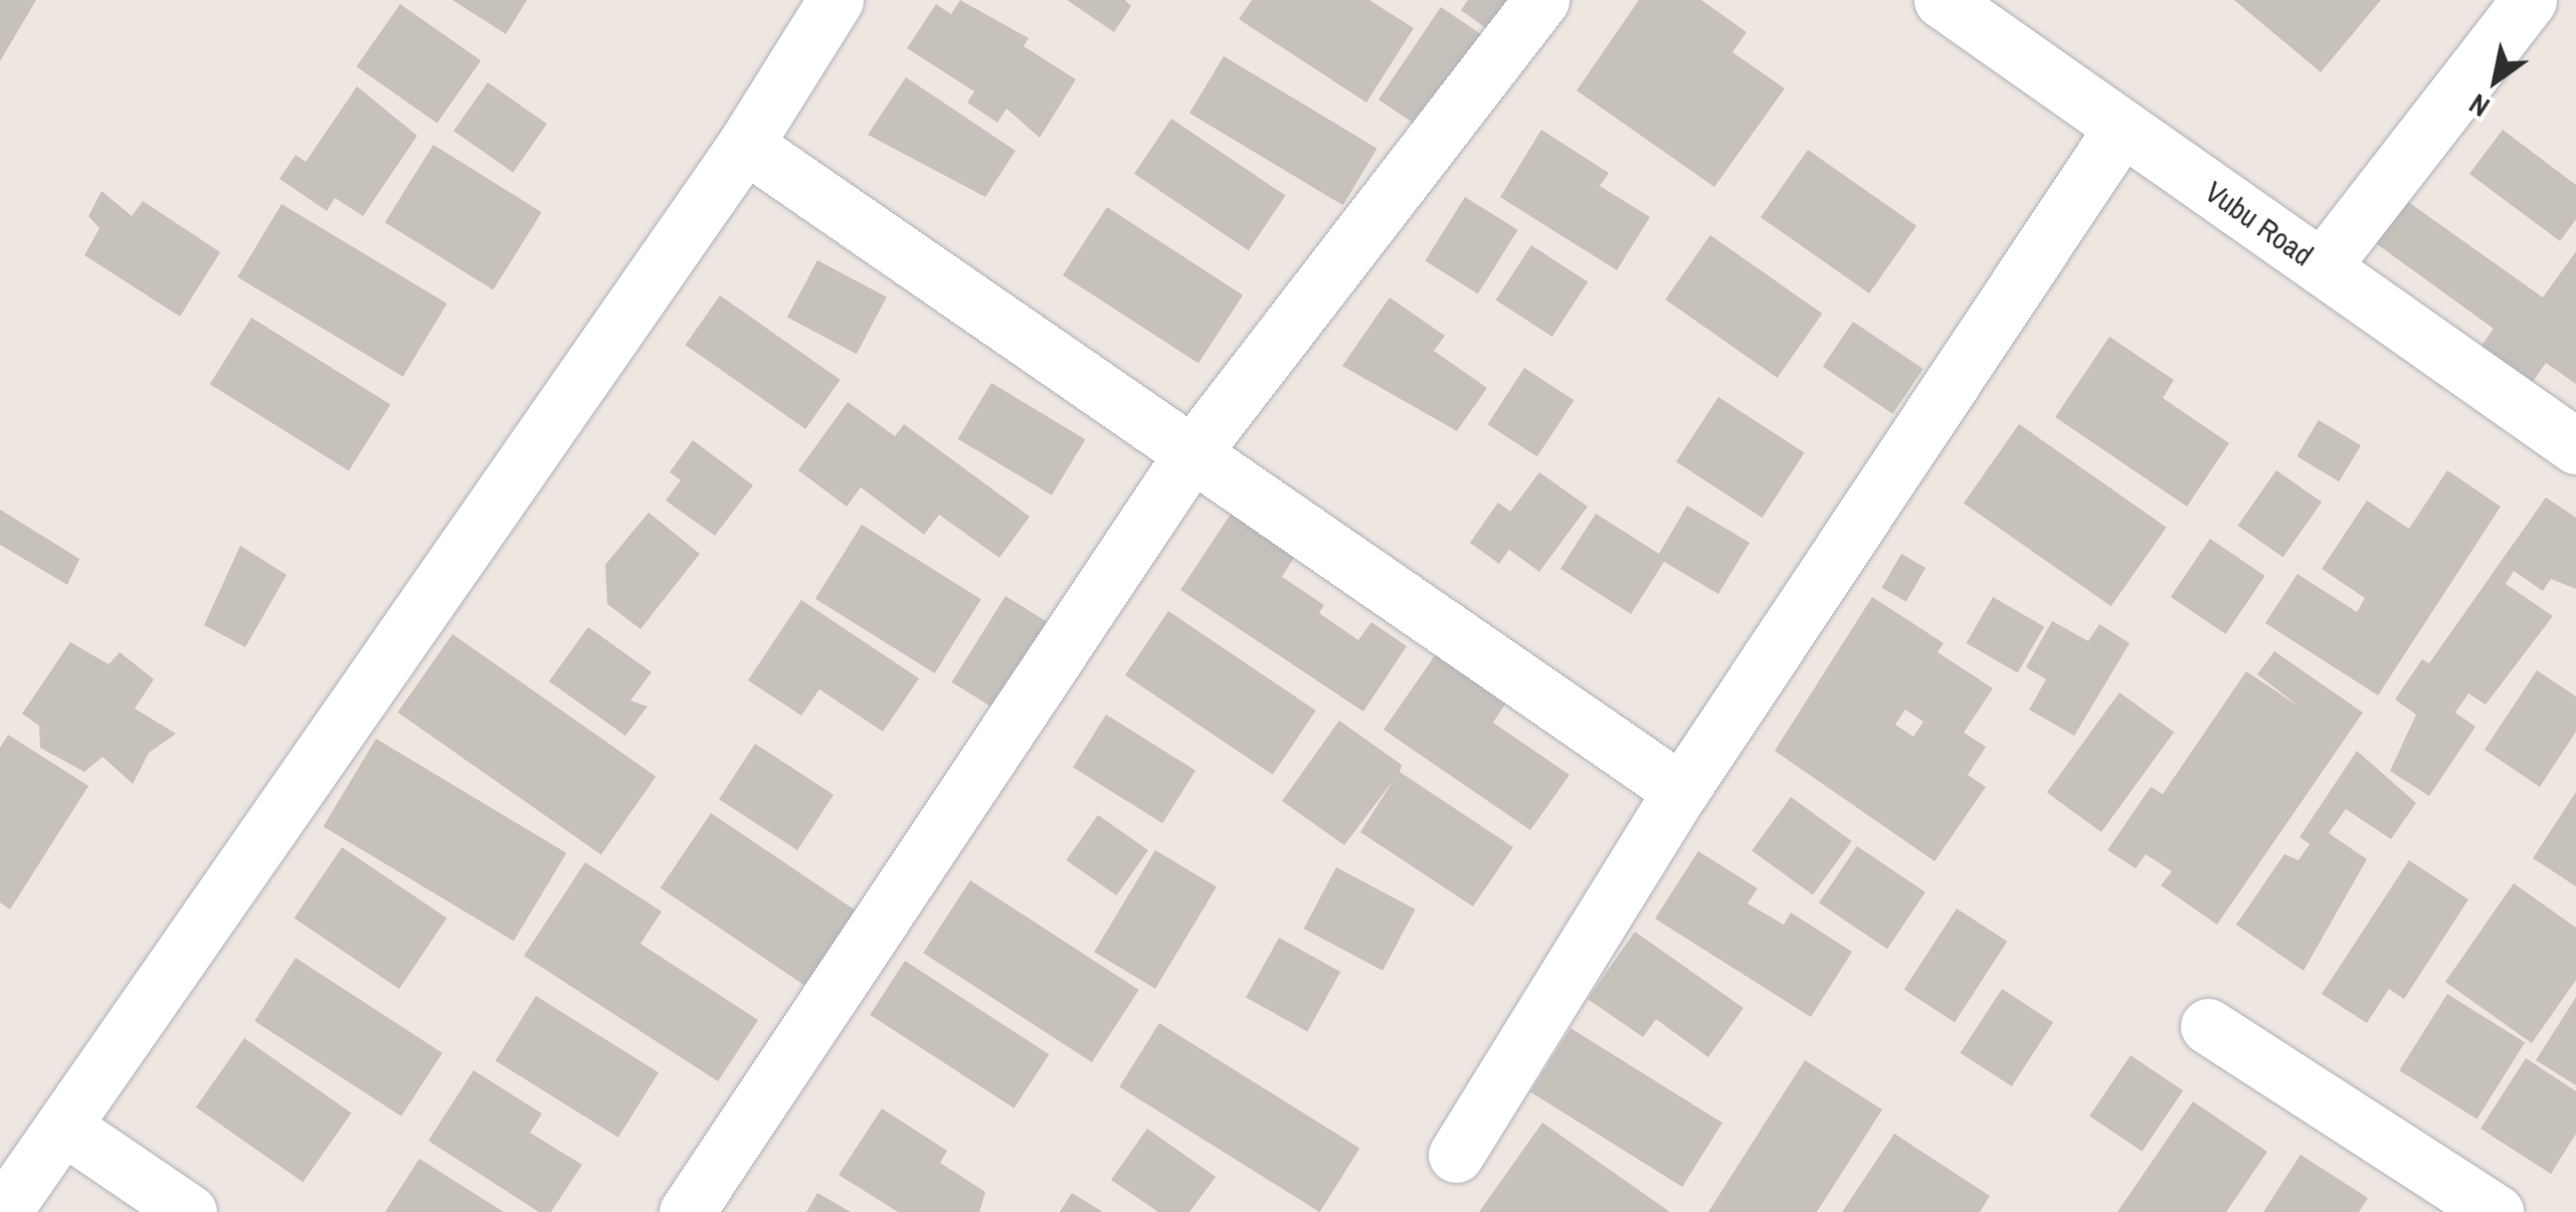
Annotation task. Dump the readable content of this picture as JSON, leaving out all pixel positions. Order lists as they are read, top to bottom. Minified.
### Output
{"streets":{"street":["Vubu Road"]},"north":"bottom left"}
